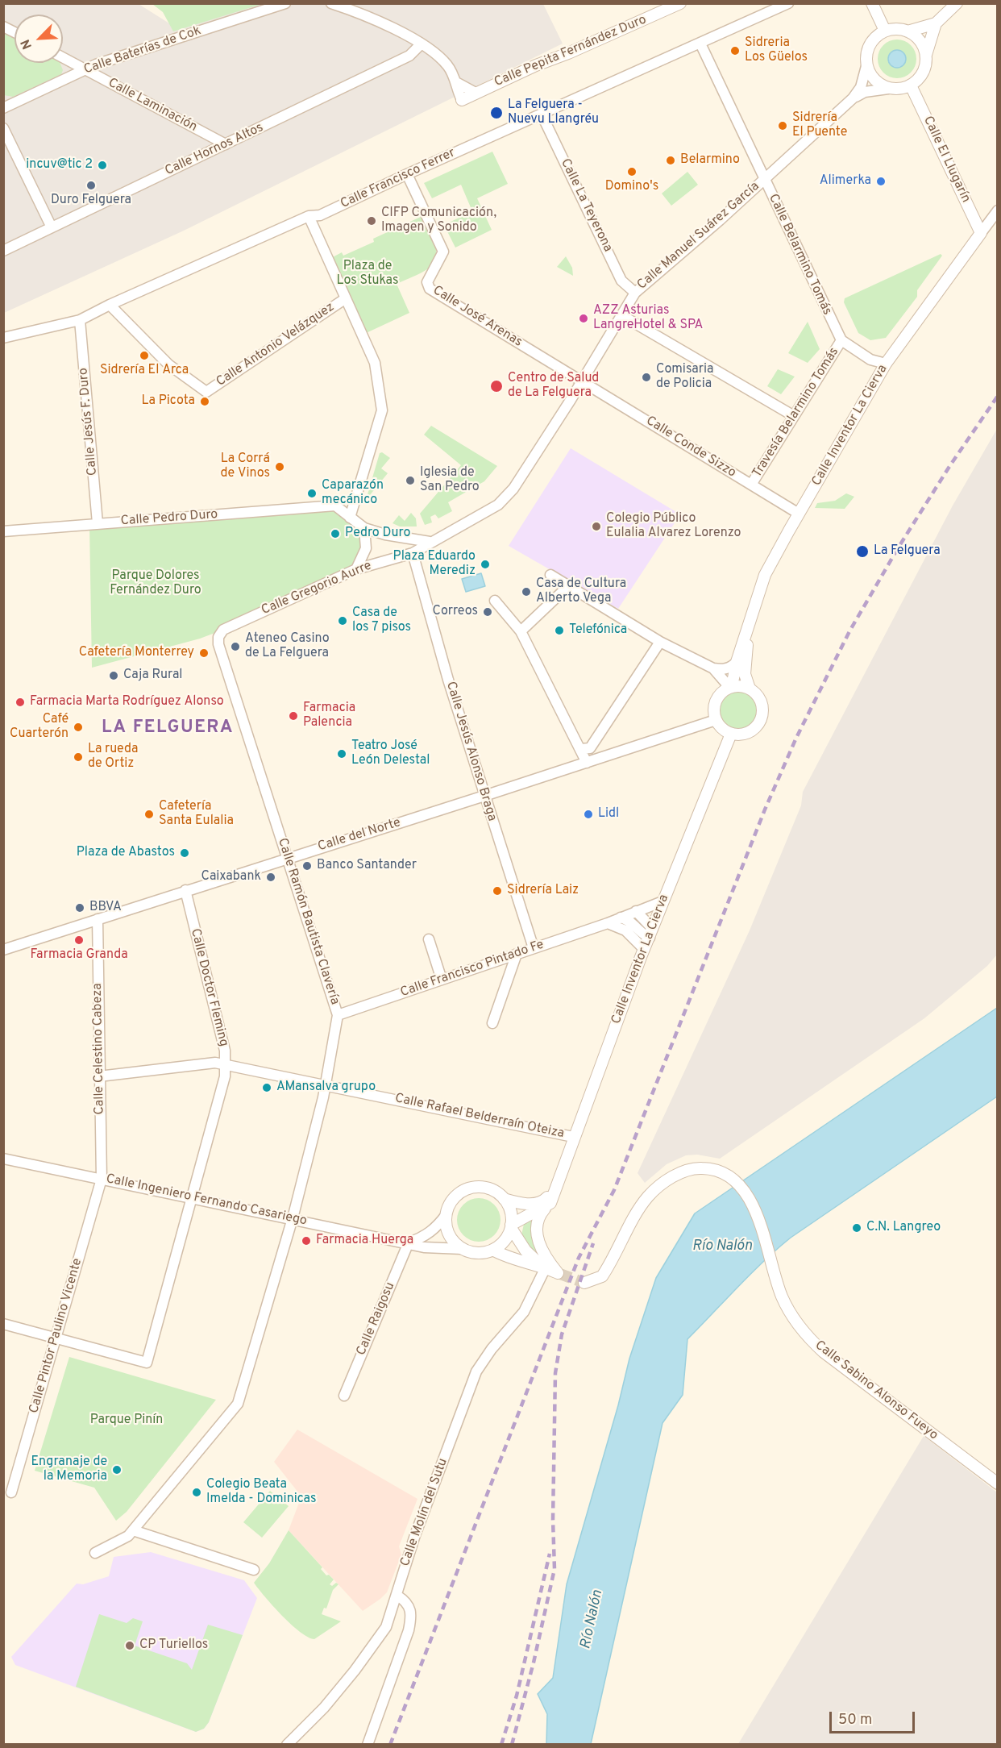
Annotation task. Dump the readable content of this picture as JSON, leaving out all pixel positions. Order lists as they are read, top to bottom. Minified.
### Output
{"streets":{"street":["Calle Baterías de Cok","Calle Pepita Fernández Duro","Calle Laminación","Calle Hornos Altos","Calle El Llugarín","Calle Francisco Ferrer","Calle La Teyerona","Calle Manuel Suárez García","Calle Belarmino Tomás","Calle José Arenas","Calle Antonio Velázquez","Travesía Belarmino Tomás","Calle Jesús F. Duro","Calle Inventor La Cierva","Calle Conde Sizzo","Calle Pedro Duro","Calle Gregorio Aurre","Calle Jesús Alonso Braga","Calle del Norte","Calle Ramón Bautista Clavería","Calle Francisco Pintado Fe","Calle Doctor Fleming","Calle Celestino Cabeza","Calle Rafael Belderraín Oteiza","Calle Ingeniero Fernando Casariego","Calle Raigosu","Calle Pintor Paulino Vicente","Calle Sabino Alonso Fueyo","Calle Molín del Sutu"]},"crossings":[["Calle Baterías de Cok","Calle Laminación"],["Calle Laminación","Calle Hornos Altos"],["Calle El Llugarín","Calle Inventor La Cierva"],["Calle Francisco Ferrer","Calle La Teyerona"],["Calle Francisco Ferrer","Calle Belarmino Tomás"],["Calle Francisco Ferrer","Calle José Arenas"],["Calle Francisco Ferrer","Calle Antonio Velázquez"],["Calle Francisco Ferrer","Calle Jesús F. Duro"],["Calle La Teyerona","Calle Manuel Suárez García"],["Calle Manuel Suárez García","Calle Belarmino Tomás"],["Calle Manuel Suárez García","Calle José Arenas"],["Calle Manuel Suárez García","Calle Conde Sizzo"],["Calle Manuel Suárez García","Calle Gregorio Aurre"],["Calle Manuel Suárez García","Calle Jesús Alonso Braga"],["Calle Belarmino Tomás","Travesía Belarmino Tomás"],["Calle José Arenas","Calle Conde Sizzo"],["Travesía Belarmino Tomás","Calle Conde Sizzo"],["Calle Jesús F. Duro","Calle Pedro Duro"],["Calle Inventor La Cierva","Calle Conde Sizzo"],["Calle Inventor La Cierva","Calle del Norte"],["Calle Inventor La Cierva","Calle Francisco Pintado Fe"],["Calle Inventor La Cierva","Calle Rafael Belderraín Oteiza"],["Calle Gregorio Aurre","Calle Jesús Alonso Braga"],["Calle Gregorio Aurre","Calle Ramón Bautista Clavería"],["Calle Jesús Alonso Braga","Calle del Norte"],["Calle Jesús Alonso Braga","Calle Francisco Pintado Fe"],["Calle del Norte","Calle Ramón Bautista Clavería"],["Calle del Norte","Calle Doctor Fleming"],["Calle del Norte","Calle Celestino Cabeza"],["Calle Ramón Bautista Clavería","Calle Francisco Pintado Fe"],["Calle Ramón Bautista Clavería","Calle Rafael Belderraín Oteiza"],["Calle Ramón Bautista Clavería","Calle Ingeniero Fernando Casariego"],["Calle Doctor Fleming","Calle Rafael Belderraín Oteiza"],["Calle Doctor Fleming","Calle Ingeniero Fernando Casariego"],["Calle Doctor Fleming","Calle Pintor Paulino Vicente"],["Calle Celestino Cabeza","Calle Rafael Belderraín Oteiza"],["Calle Celestino Cabeza","Calle Ingeniero Fernando Casariego"],["Calle Celestino Cabeza","Calle Pintor Paulino Vicente"],["Calle Ingeniero Fernando Casariego","Calle Raigosu"],["Calle Ingeniero Fernando Casariego","Calle Pintor Paulino Vicente"]],"districts":["LA FELGUERA"],"water":["Río Nalón"],"parks":["Plaza de Los Stukas","Parque Dolores Fernández Duro","Parque Pinín"],"places":["Sidreria Los Güelos","La Felguera - Nuevu Llangréu","Sidrería El Puente","Belarmino","incuv@tic 2","Domino's","Alimerka","Duro Felguera","CIFP Comunicación, Imagen y Sonido","AZZ Asturias LangreHotel & SPA","Sidrería El Arca","Comisaria de Policia","Centro de Salud de La Felguera","La Picota","La Corrá de Vinos","Iglesia de San Pedro","Caparazón mecánico","Colegio Público Eulalia Alvarez Lorenzo","Pedro Duro","La Felguera","Plaza Eduardo Merediz","Casa de Cultura Alberto Vega","Correos","Casa de los 7 pisos","Telefónica","Ateneo Casino de La Felguera","Cafetería Monterrey","Caja Rural","Farmacia Marta Rodríguez Alonso","Farmacia Palencia","Café Cuarterón","Teatro José León Delestal","La rueda de Ortiz","Cafetería Santa Eulalia","Lidl","Plaza de Abastos","Banco Santander","Caixabank","Sidrería Laiz","BBVA","Farmacia Granda","AMansalva grupo","C.N. Langreo","Farmacia Huerga","Engranaje de la Memoria","Colegio Beata Imelda - Dominicas","CP Turiellos"],"scale_bar":"50 m","north":"bottom left"}
